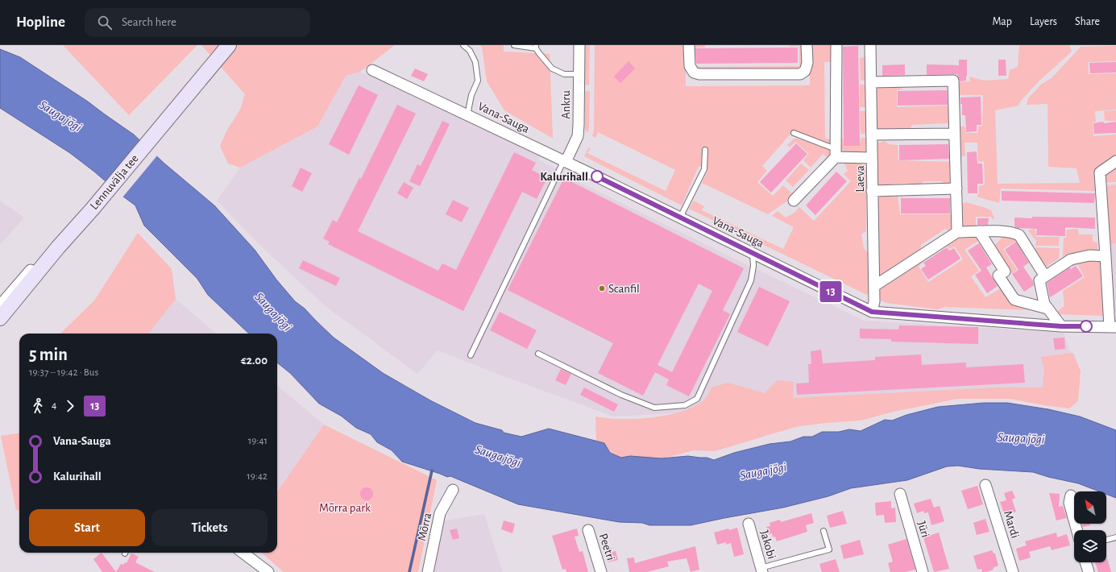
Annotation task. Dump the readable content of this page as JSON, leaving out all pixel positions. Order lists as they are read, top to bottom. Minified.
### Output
{"streets":{"main road":["Lennuvälja tee"],"street":["Ankru","Vana-Sauga","Laeva","Mardi","Mõrra","Jüri","Jakobi","Peetri"]},"crossings":[["Ankru","Vana-Sauga"],["Vana-Sauga","Laeva"]],"water":["Sauga jõgi"],"parks":["Mõrra park"],"places":["Kalurihall","Scanfil"],"lines":["bus line 13"],"north":"top left","page":{"header":"Hopline","search":"Search here","nav":["Map","Layers","Share"],"on_map":"13","heading":["5 min","19:37 – 19:42 · Bus","€2.00"],"legs":["4","13"],"list":[{"name":"Vana-Sauga","value":"19:41"},{"name":"Kalurihall","value":"19:42"}],"buttons":["Start","Tickets"]}}
